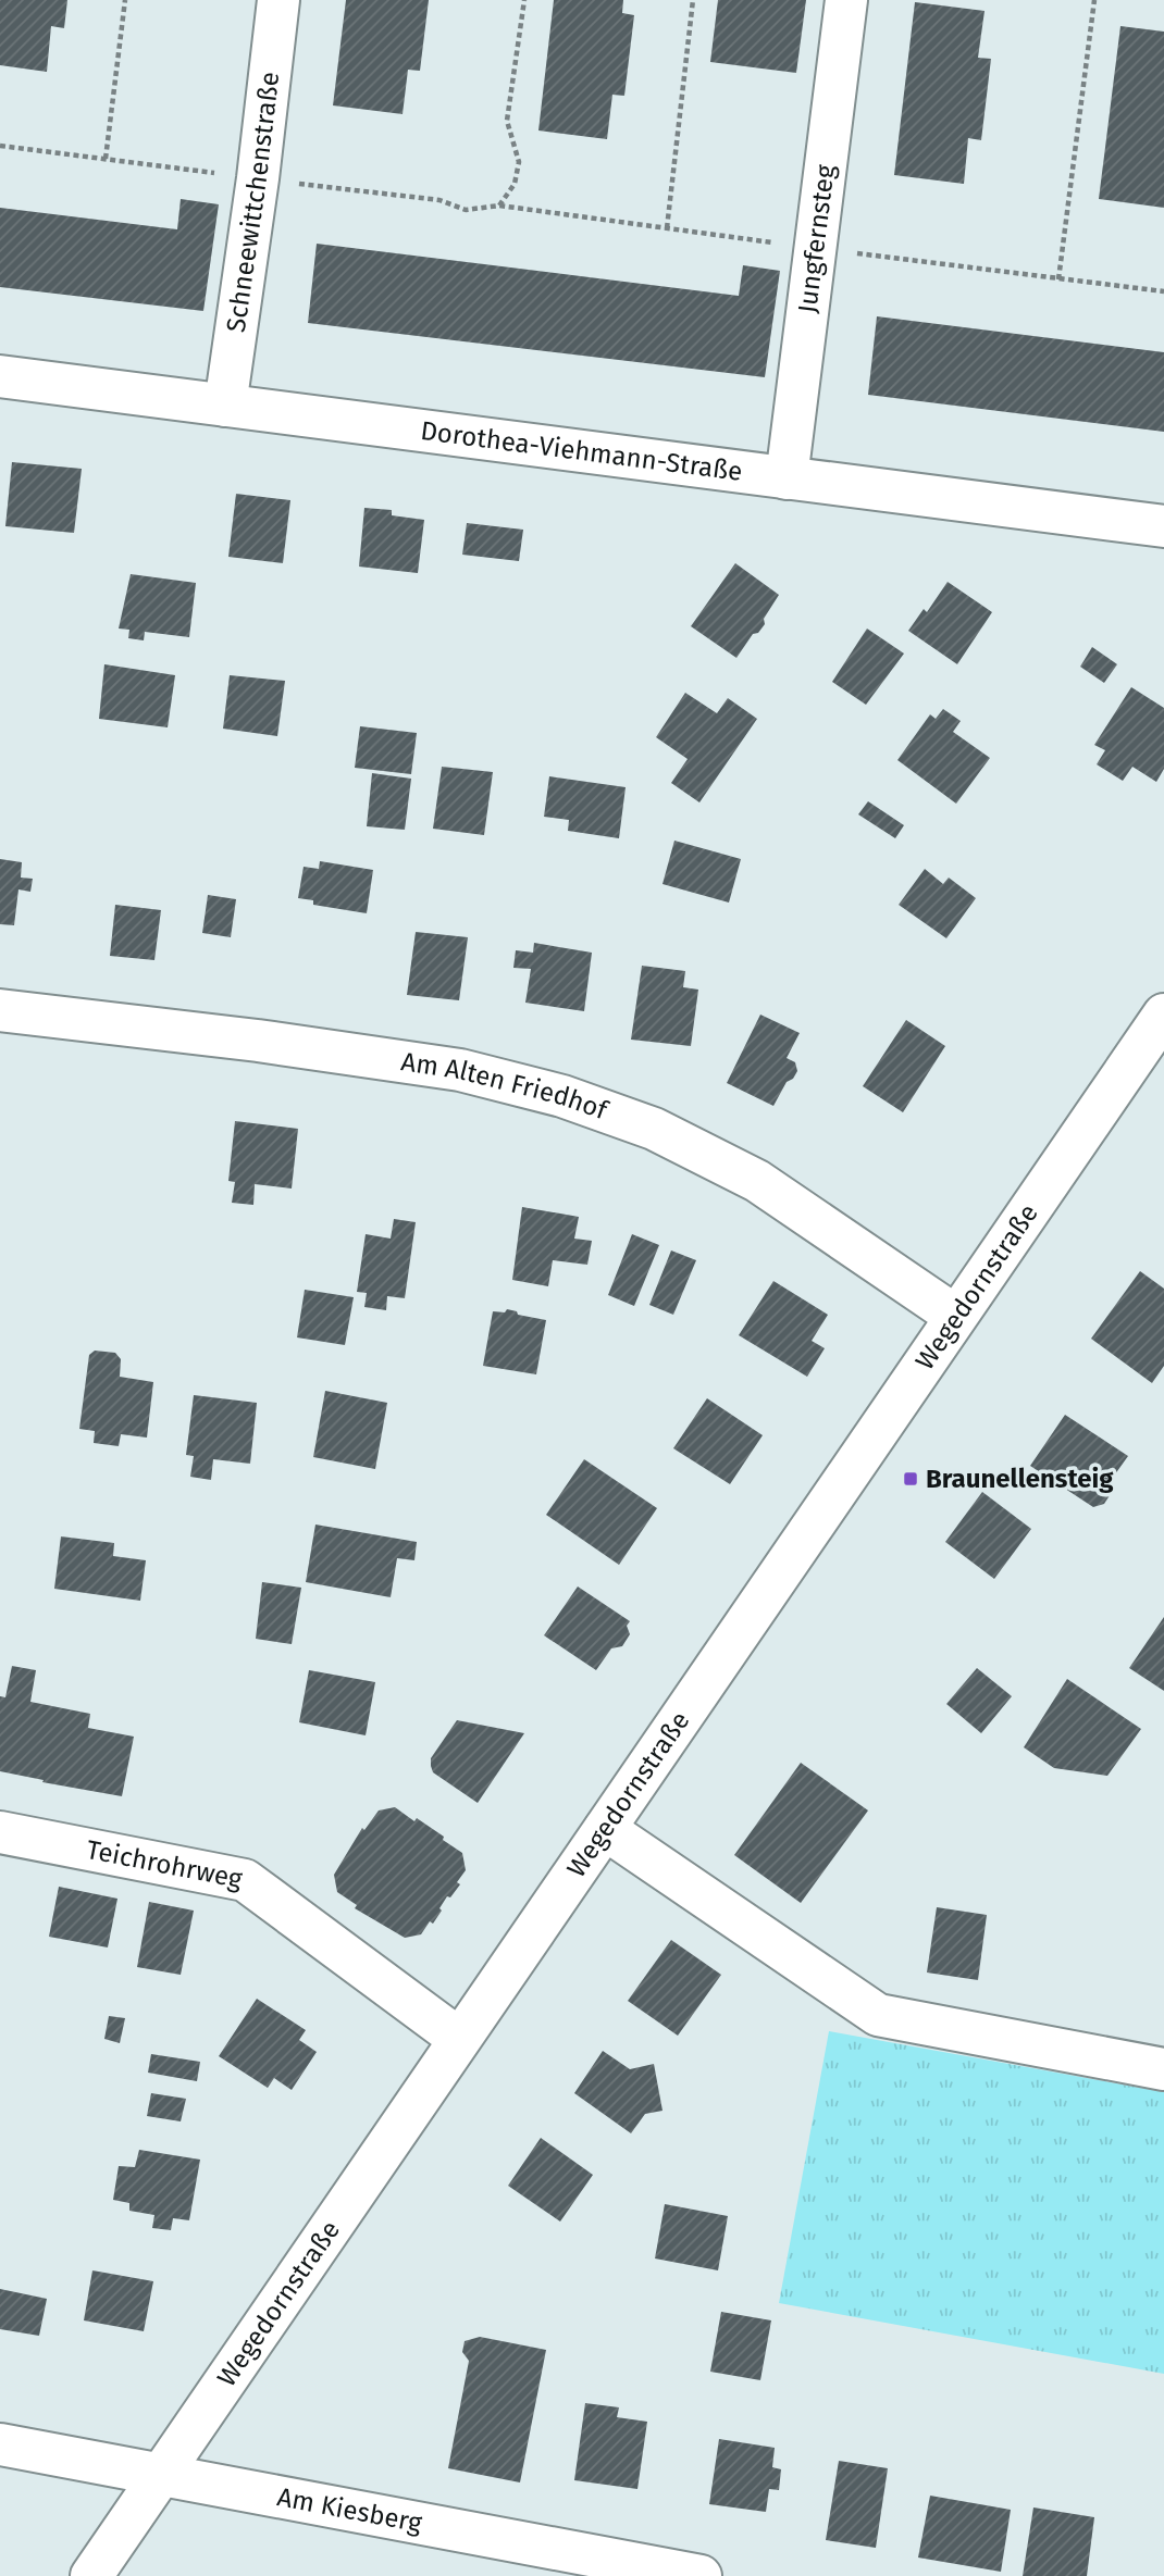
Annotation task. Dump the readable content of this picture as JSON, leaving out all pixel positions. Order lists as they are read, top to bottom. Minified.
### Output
{"streets":{"street":["Schneewittchenstraße","Jungfernsteg","Dorothea-Viehmann-Straße","Am Alten Friedhof","Wegedornstraße","Teichrohrweg","Am Kiesberg"]},"crossings":[["Schneewittchenstraße","Dorothea-Viehmann-Straße"],["Jungfernsteg","Dorothea-Viehmann-Straße"],["Am Alten Friedhof","Wegedornstraße"],["Wegedornstraße","Teichrohrweg"],["Wegedornstraße","Am Kiesberg"]],"places":{"transit":["Braunellensteig"]}}
